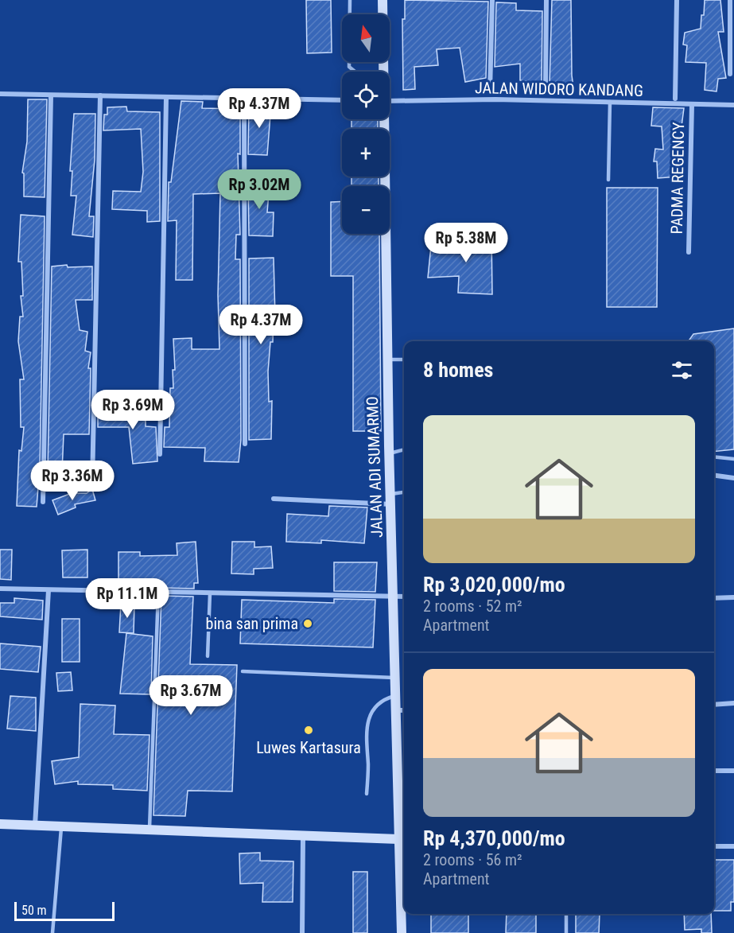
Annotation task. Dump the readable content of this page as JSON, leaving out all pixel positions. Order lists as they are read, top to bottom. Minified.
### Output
{"streets":{"main road":["JALAN ADI SUMARMO"],"street":["JALAN WIDORO KANDANG","PADMA REGENCY"]},"crossings":[["JALAN WIDORO KANDANG","PADMA REGENCY"]],"places":["bina san prima","Luwes Kartasura"],"scale_bar":"50 m","north":"top","page":{"map_buttons":["+","−"],"price":["Rp 4.37M","Rp 3.02M","Rp 5.38M","Rp 4.37M","Rp 3.69M","Rp 3.36M","Rp 11.1M","Rp 3.67M"],"heading":"8 homes","list":[{"name":"Rp 3,020,000/mo","note":"2 rooms · 52 m² · Apartment"},{"name":"Rp 4,370,000/mo","note":"2 rooms · 56 m² · Apartment"}],"scale":"50 m"}}
